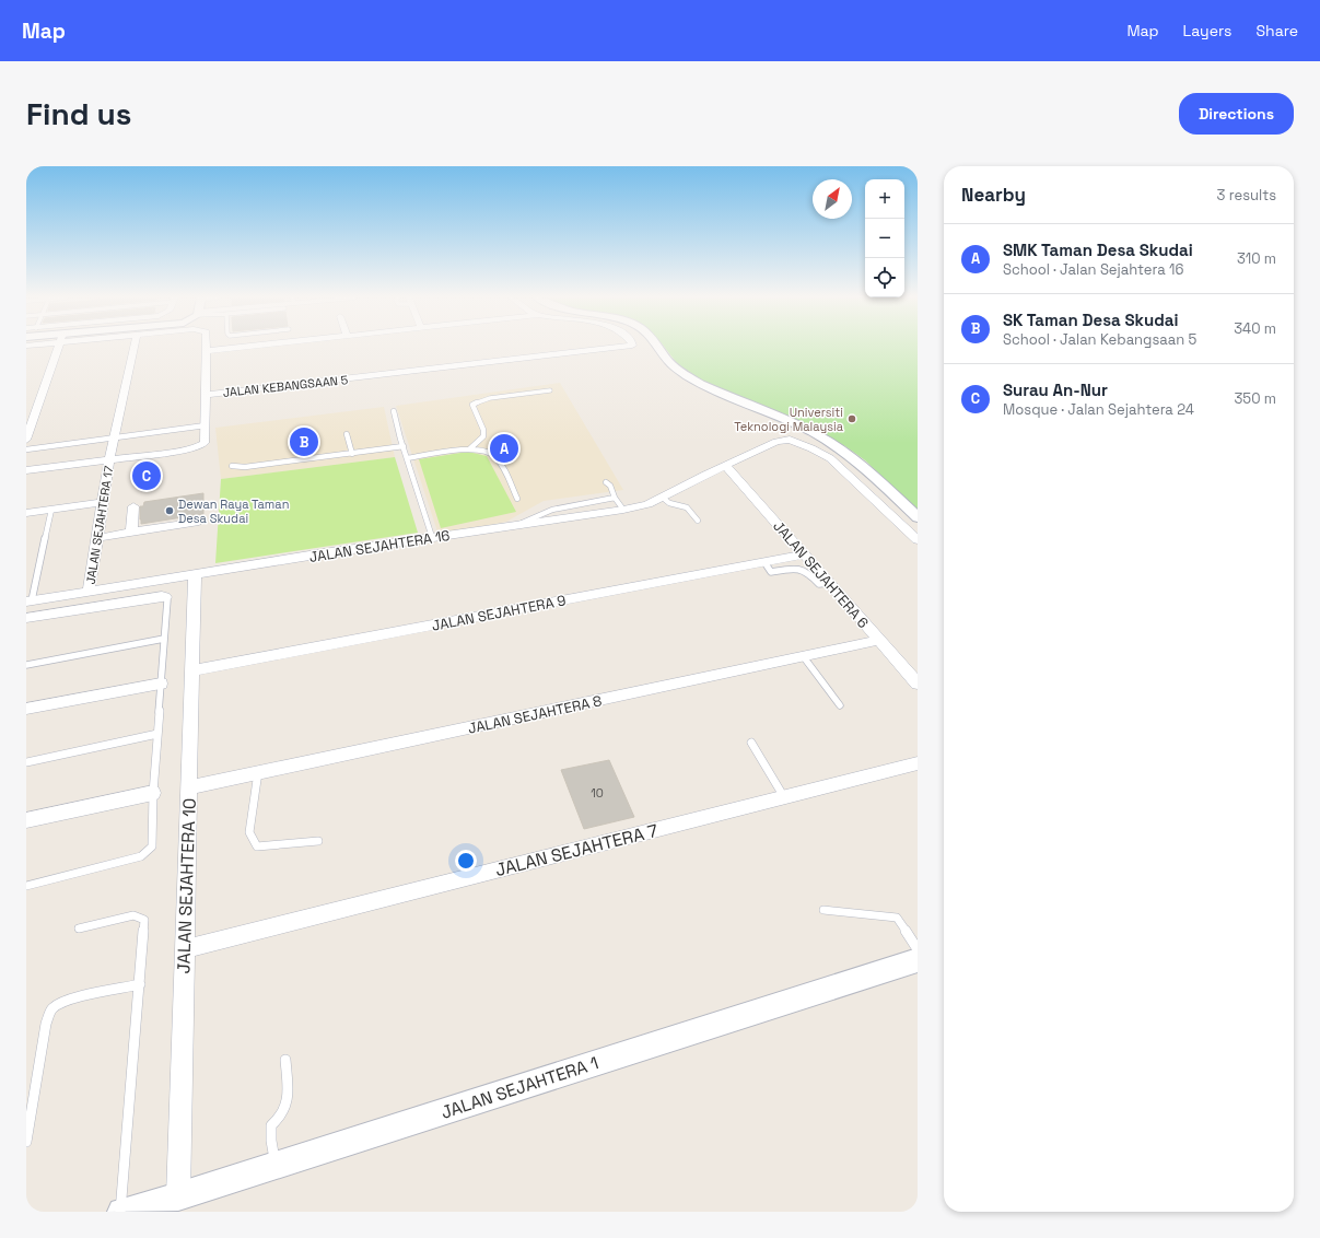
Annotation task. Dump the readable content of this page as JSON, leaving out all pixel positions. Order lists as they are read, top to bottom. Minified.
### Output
{"streets":{"street":["JALAN KEBANGSAAN 5","JALAN SEJAHTERA 17","JALAN SEJAHTERA 16","JALAN SEJAHTERA 6","JALAN SEJAHTERA 9","JALAN SEJAHTERA 8","JALAN SEJAHTERA 7","JALAN SEJAHTERA 10","JALAN SEJAHTERA 1"]},"crossings":[["JALAN SEJAHTERA 17","JALAN SEJAHTERA 16"],["JALAN SEJAHTERA 16","JALAN SEJAHTERA 6"],["JALAN SEJAHTERA 16","JALAN SEJAHTERA 10"],["JALAN SEJAHTERA 6","JALAN SEJAHTERA 9"],["JALAN SEJAHTERA 6","JALAN SEJAHTERA 8"],["JALAN SEJAHTERA 9","JALAN SEJAHTERA 10"],["JALAN SEJAHTERA 8","JALAN SEJAHTERA 10"],["JALAN SEJAHTERA 7","JALAN SEJAHTERA 10"],["JALAN SEJAHTERA 10","JALAN SEJAHTERA 1"]],"places":["Universiti Teknologi Malaysia","Dewan Raya Taman Desa Skudai"],"house_numbers":["10"],"north":"top right","page":{"header":"Map","nav":["Map","Layers","Share"],"buttons":"Directions","title":"Find us","heading":["Nearby","3 results"],"map_buttons":["+","−"],"list":[{"mark":"A","name":"SMK Taman Desa Skudai","note":"School · Jalan Sejahtera 16","value":"310 m"},{"mark":"B","name":"SK Taman Desa Skudai","note":"School · Jalan Kebangsaan 5","value":"340 m"},{"mark":"C","name":"Surau An-Nur","note":"Mosque · Jalan Sejahtera 24","value":"350 m"}],"pins":["B","A","C"]}}
